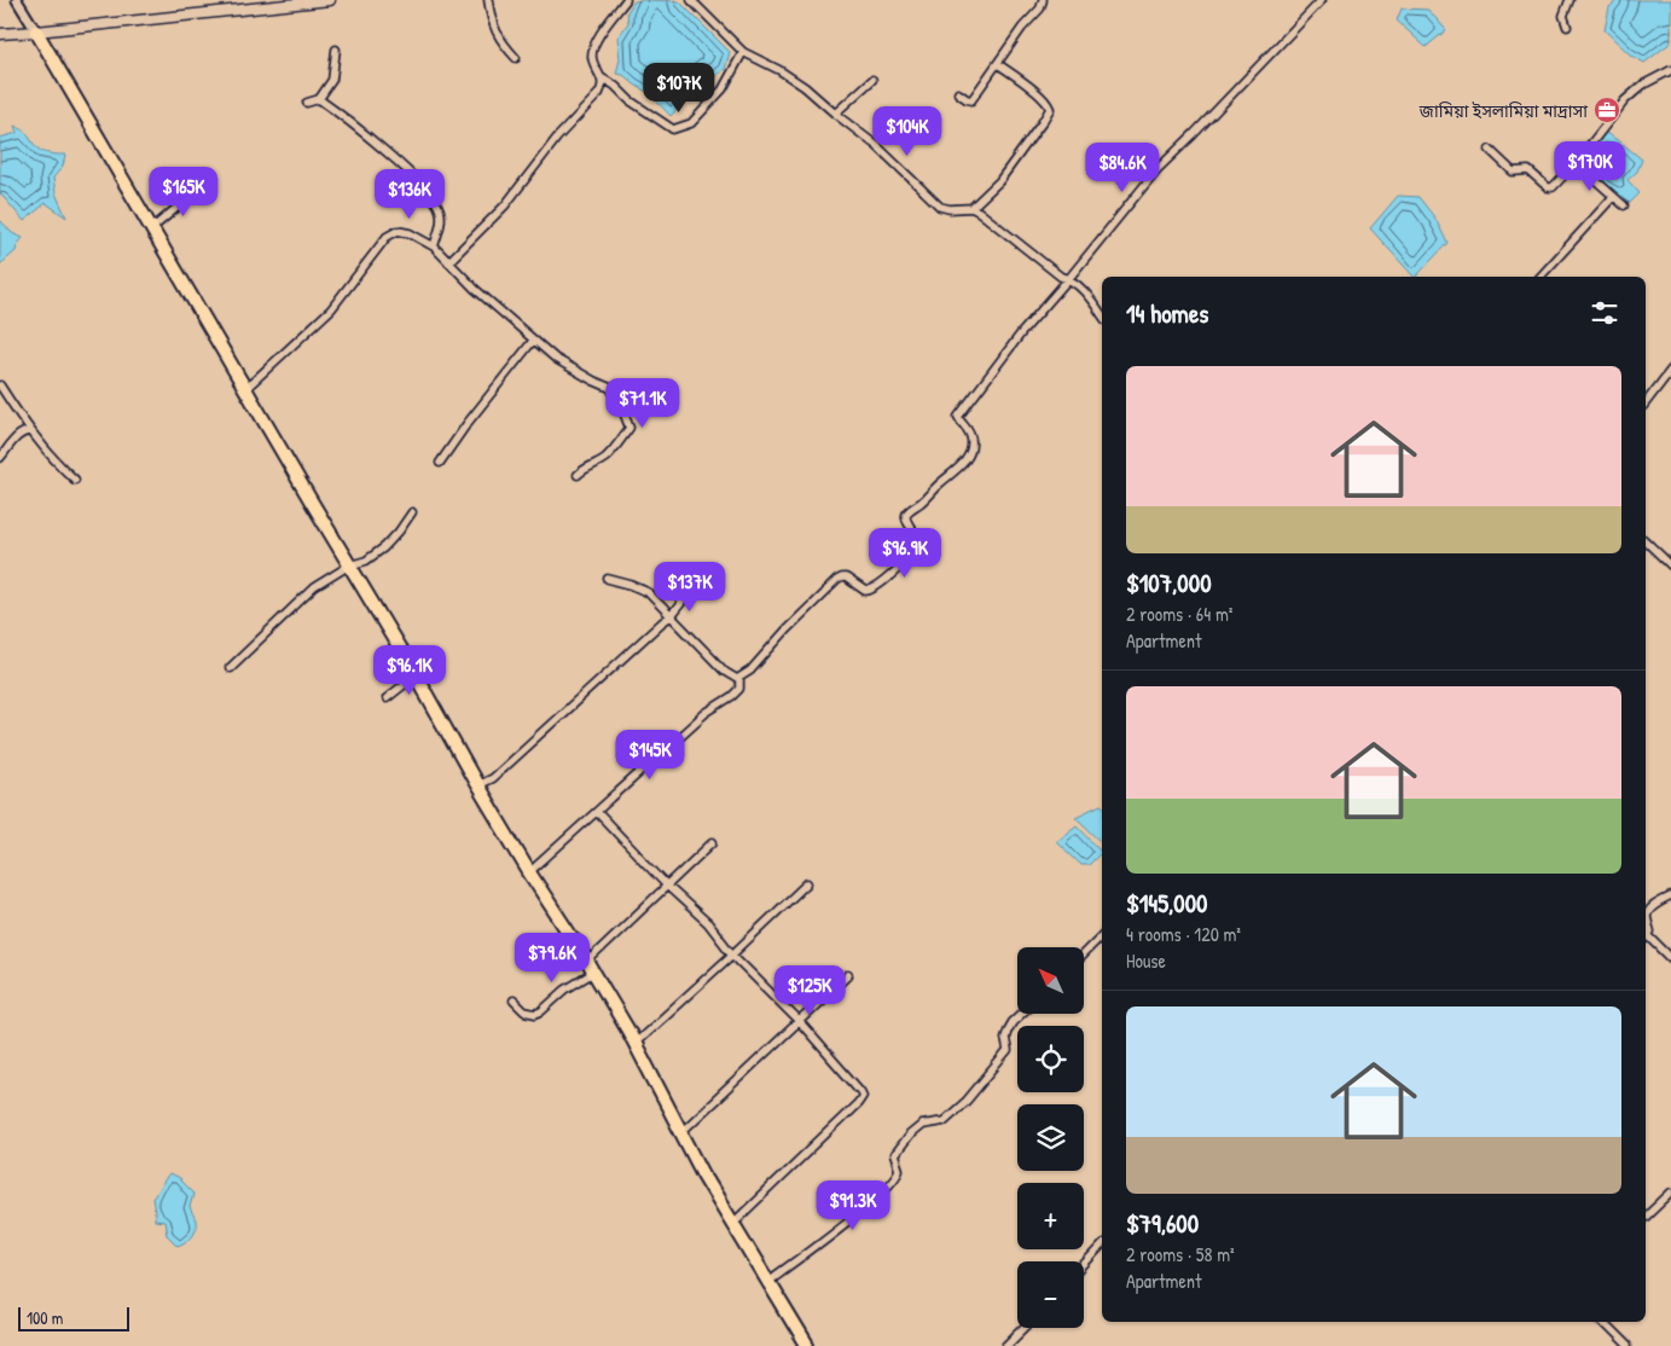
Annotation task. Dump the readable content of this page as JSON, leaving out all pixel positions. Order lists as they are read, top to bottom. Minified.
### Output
{"places":{"office":["জামিয়া ইসলামিয়া মাদ্রাসা"]},"scale_bar":"100 m","north":"top left","page":{"price":["$107K","$104K","$170K","$84.6K","$165K","$136K","$71.1K","$96.9K","$137K","$96.1K","$145K","$79.6K","$125K","$91.3K"],"heading":"14 homes","list":[{"name":"$107,000","note":"2 rooms · 64 m² · Apartment"},{"name":"$145,000","note":"4 rooms · 120 m² · House"},{"name":"$79,600","note":"2 rooms · 58 m² · Apartment"}],"map_buttons":["+","−"],"scale":"100 m"}}
